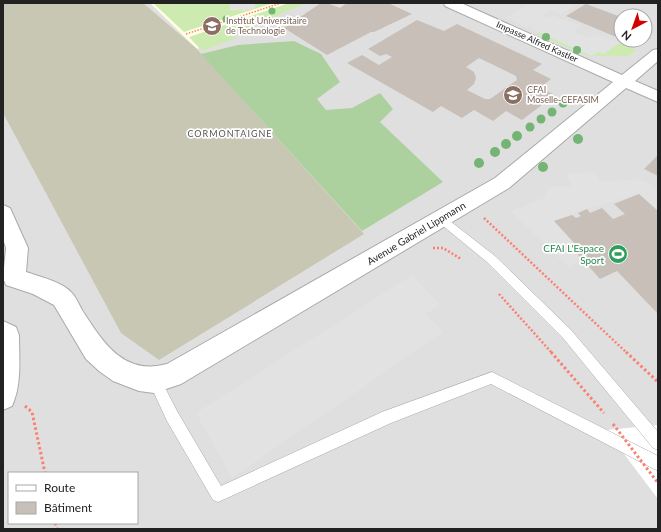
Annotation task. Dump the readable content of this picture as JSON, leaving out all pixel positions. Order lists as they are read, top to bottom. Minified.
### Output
{"streets":{"street":["Impasse Alfred Kastler","Avenue Gabriel Lippmann"]},"crossings":[["Impasse Alfred Kastler","Avenue Gabriel Lippmann"]],"districts":["CORMONTAIGNE"],"places":{"school or university":["Institut Universitaire de Technologie","CFAI Moselle-CEFASIM"],"sports":["CFAI L'Espace Sport"]},"legend":["Route","Bâtiment"],"north":"bottom left"}
